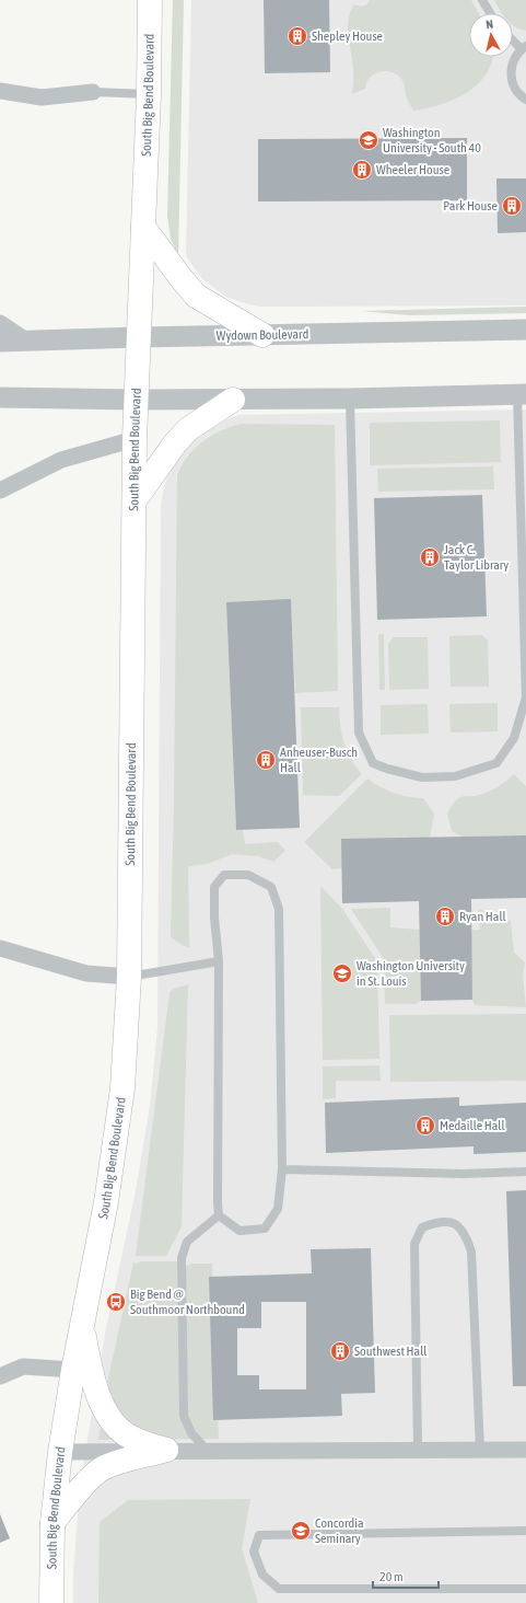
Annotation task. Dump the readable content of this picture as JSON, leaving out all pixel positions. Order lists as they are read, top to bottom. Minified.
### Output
{"streets":{"main road":["South Big Bend Boulevard"],"street":["Wydown Boulevard"]},"crossings":[["South Big Bend Boulevard","Wydown Boulevard"]],"places":{"building":["Shepley House","Wheeler House","Park House","Jack C. Taylor Library","Anheuser-Busch Hall","Ryan Hall","Medaille Hall","Southwest Hall"],"school or university":["Washington University - South 40","Washington University in St. Louis","Concordia Seminary"],"bus stop":["Big Bend @ Southmoor Northbound"]},"scale_bar":"20 m","north":"top"}
